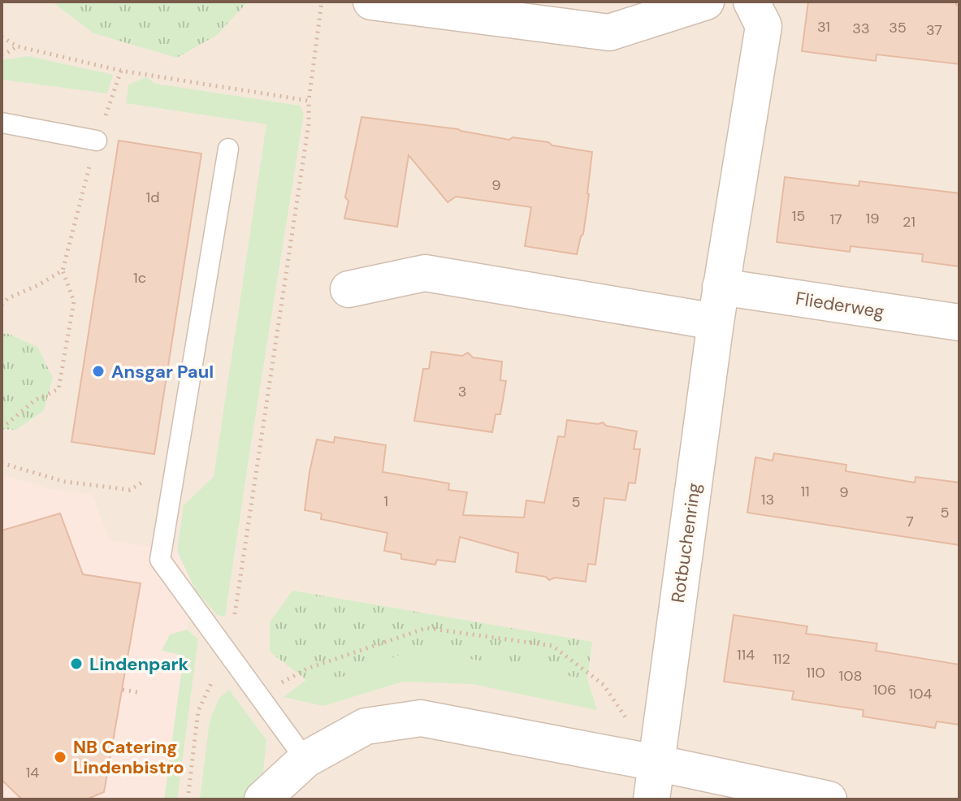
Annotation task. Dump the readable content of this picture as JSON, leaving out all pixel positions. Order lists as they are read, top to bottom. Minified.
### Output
{"streets":{"street":["Fliederweg","Rotbuchenring"]},"crossings":[["Fliederweg","Rotbuchenring"]],"places":["Ansgar Paul","Lindenpark","NB Catering Lindenbistro"],"house_numbers":["31","35","33","37","9","1d","15","19","17","21","1c","3","11","9","13","1","5","5","7","114","112","110","108","106","104","14"]}
